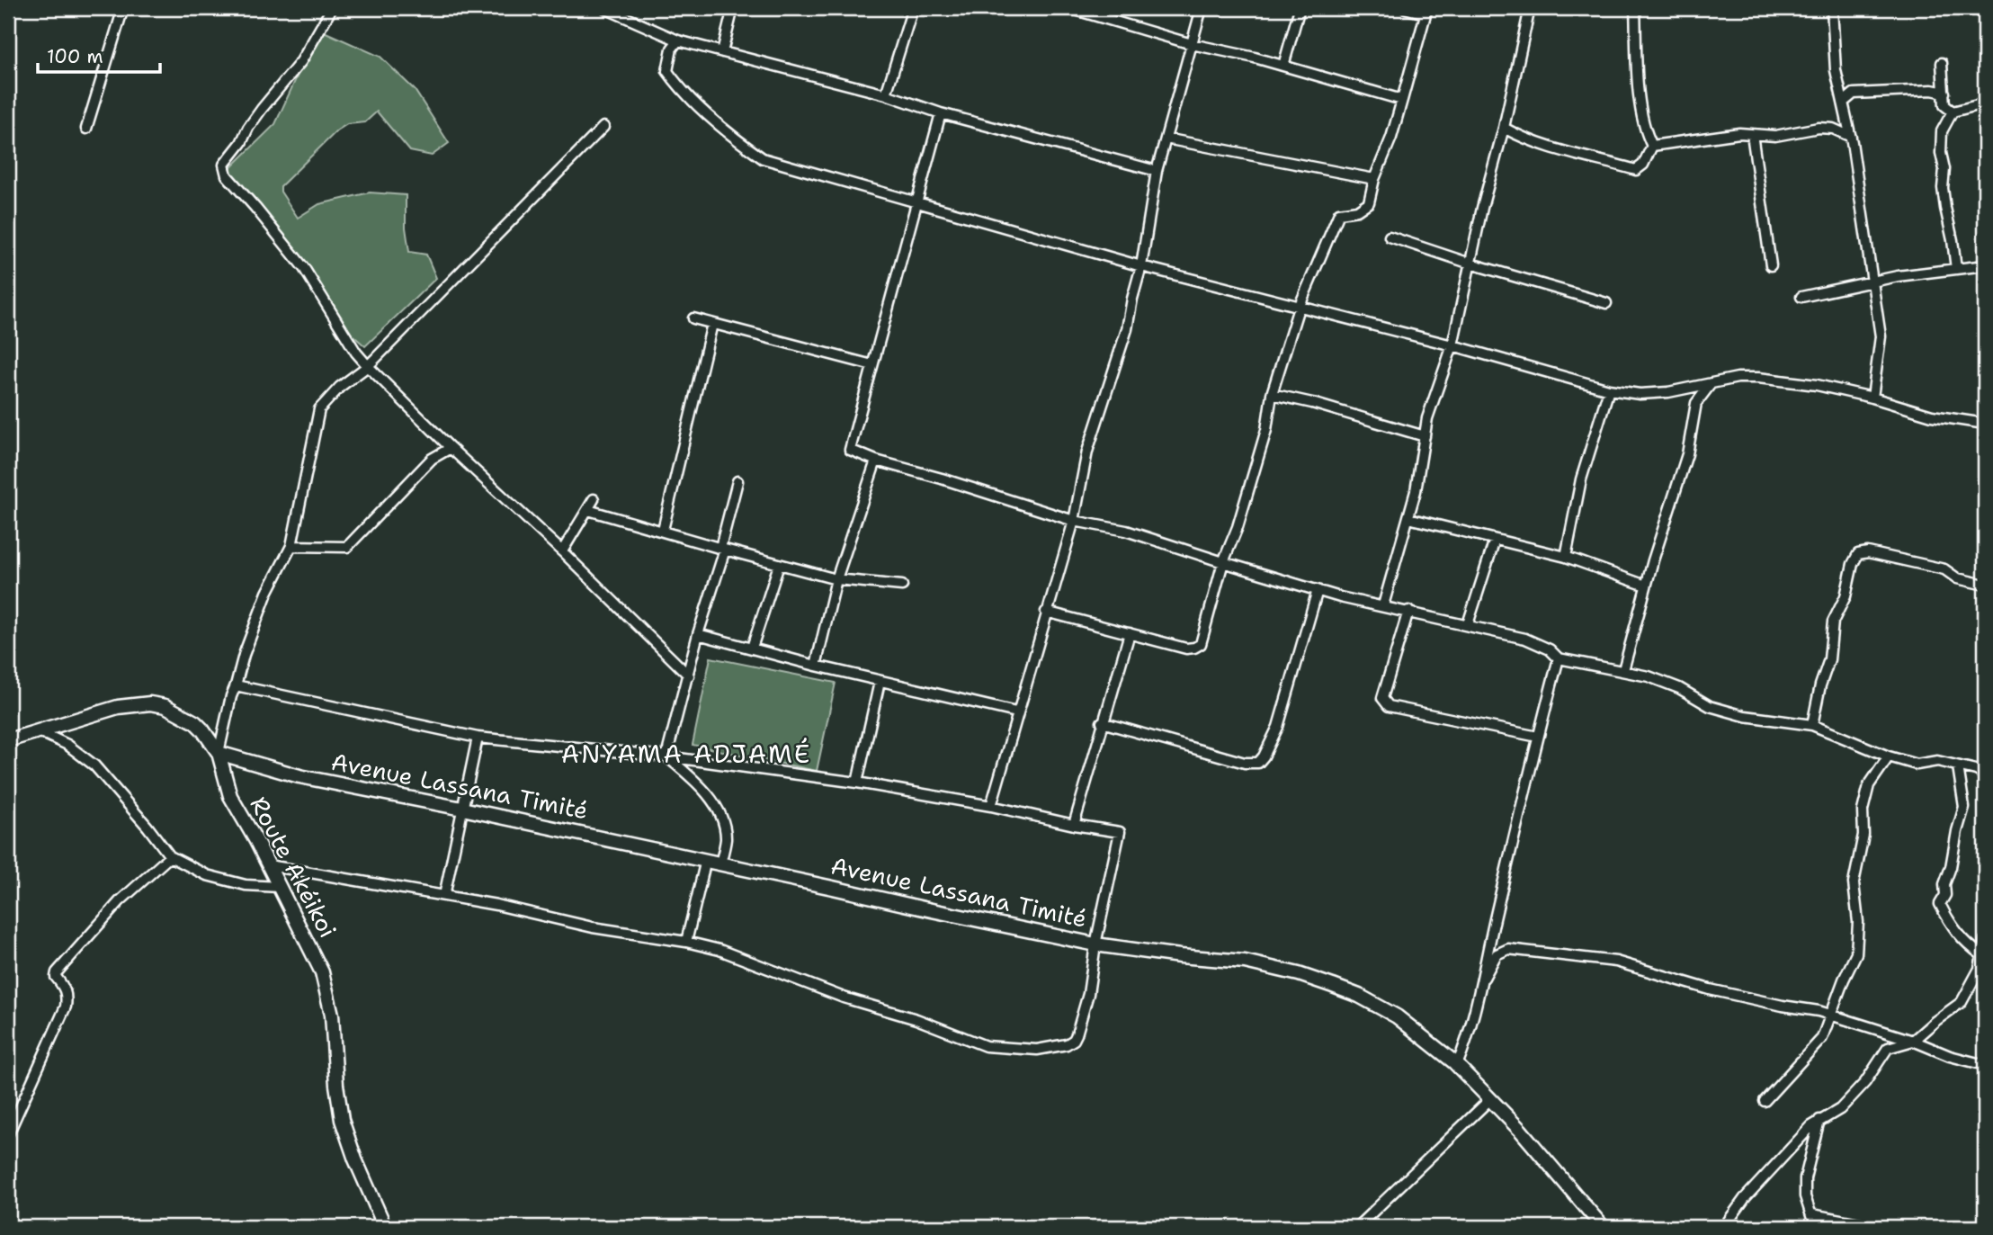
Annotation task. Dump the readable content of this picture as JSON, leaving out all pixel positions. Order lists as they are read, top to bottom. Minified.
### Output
{"streets":{"street":["Avenue Lassana Timité","Route Akéikoi"]},"crossings":[["Avenue Lassana Timité","Route Akéikoi"]],"districts":["ANYAMA ADJAMÉ"],"scale_bar":"100 m"}
